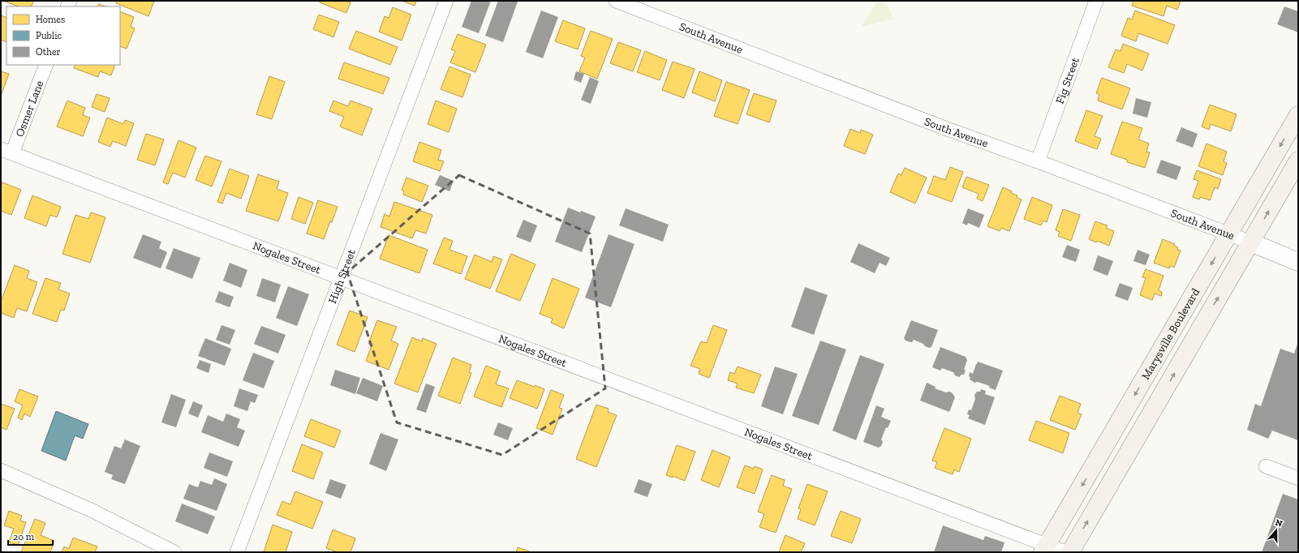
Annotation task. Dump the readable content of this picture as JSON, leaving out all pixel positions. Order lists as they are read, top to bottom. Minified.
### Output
{"streets":{"main road":["Marysville Boulevard"],"street":["South Avenue","Fig Street","Osmer Lane","Nogales Street","High Street"]},"crossings":[["South Avenue","Fig Street"],["South Avenue","Marysville Boulevard"],["Osmer Lane","Nogales Street"],["Nogales Street","High Street"],["Nogales Street","Marysville Boulevard"]],"legend":["Homes","Public","Other"],"scale_bar":"20 m","north":"top"}
